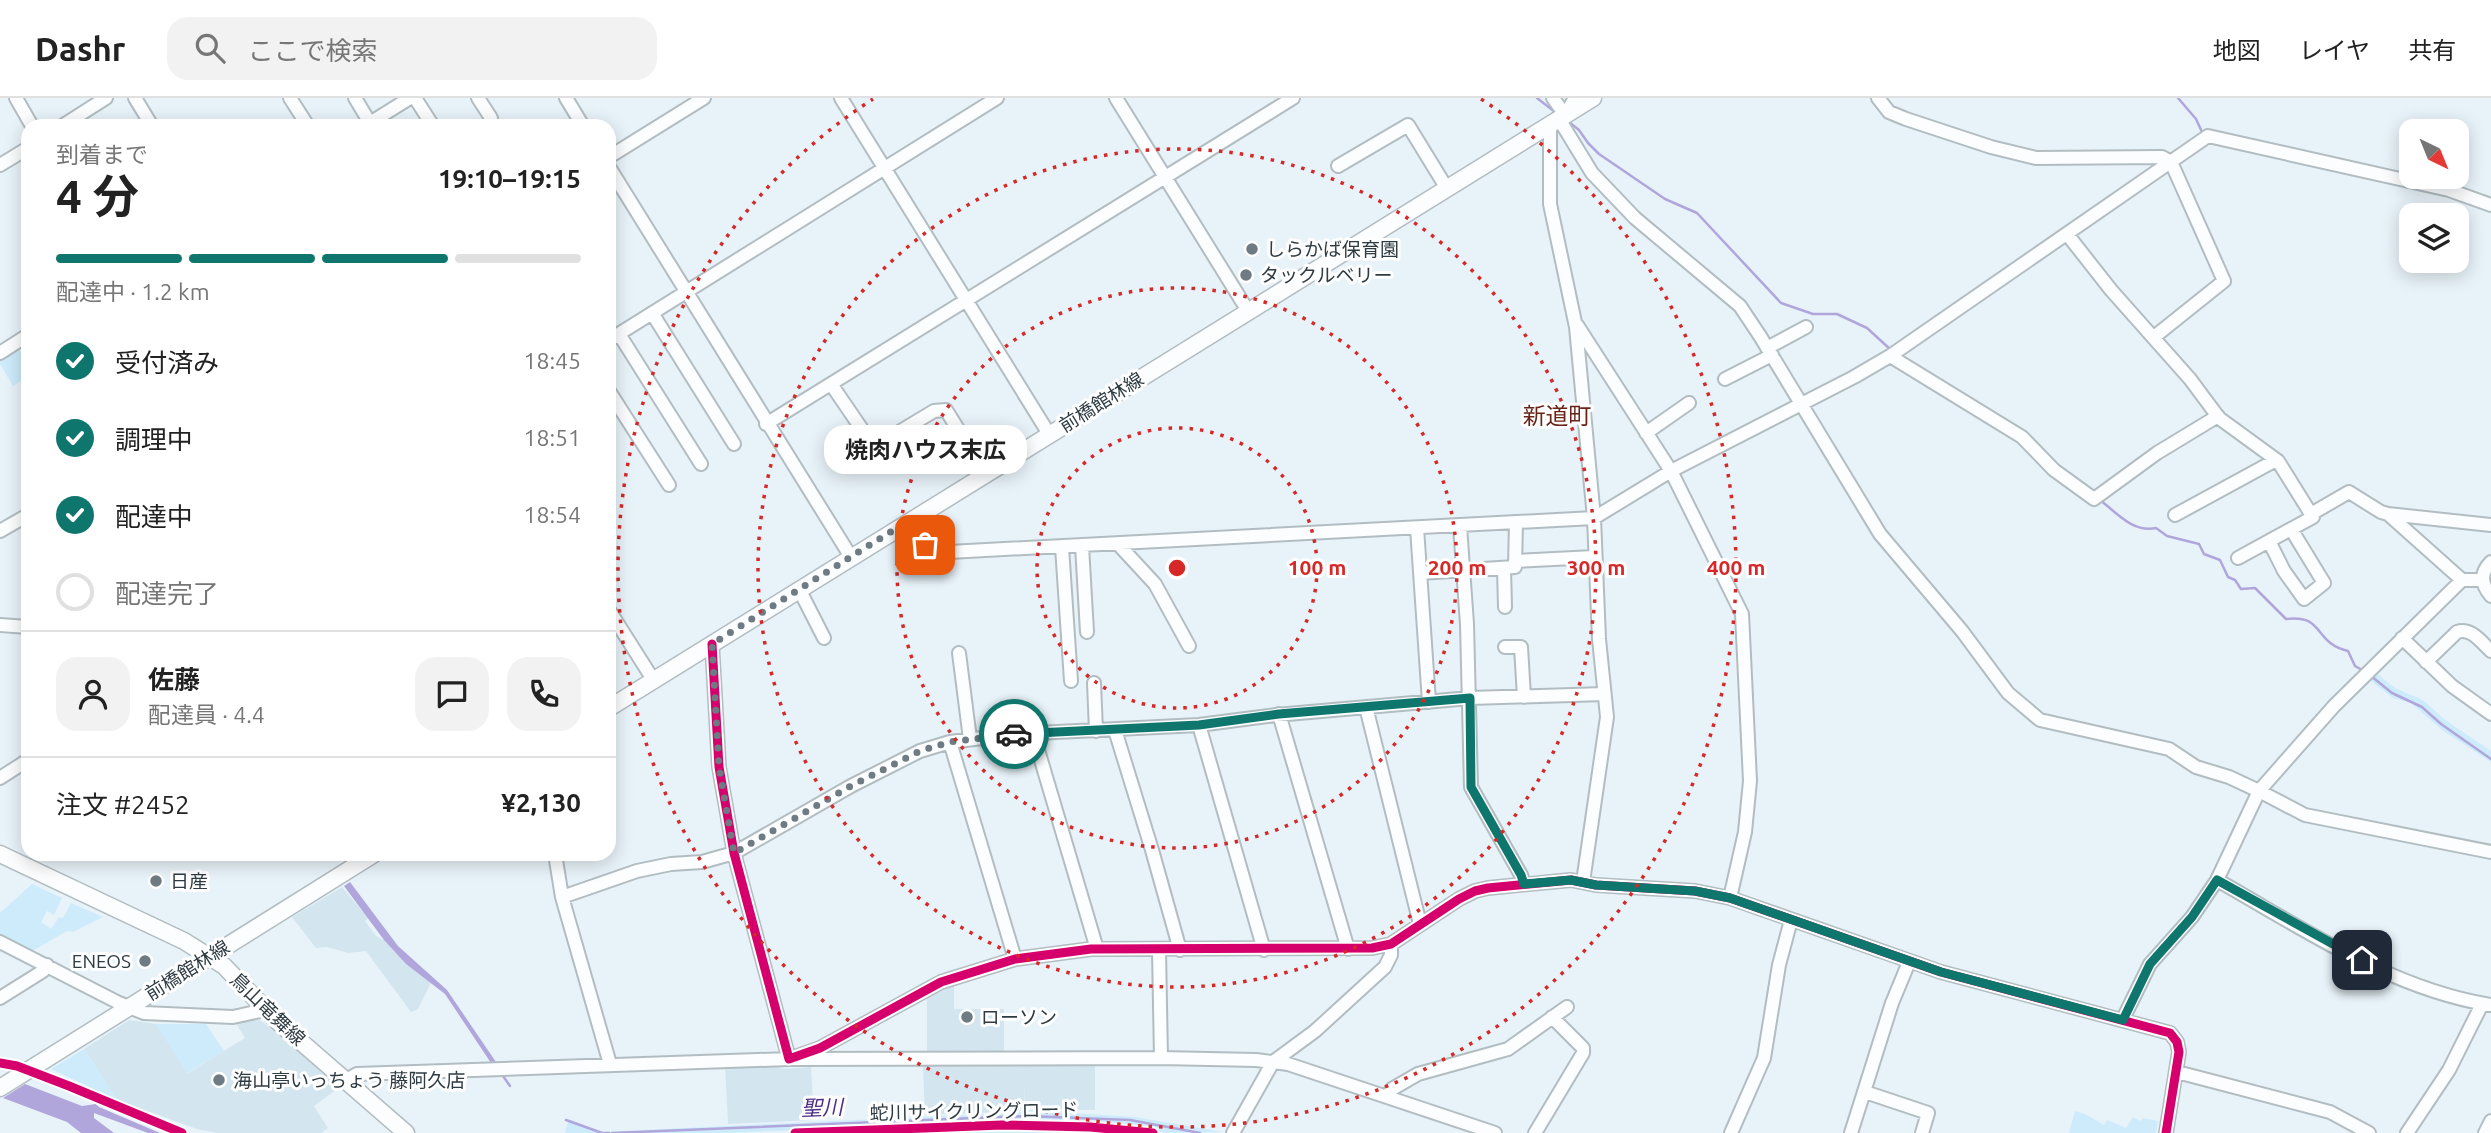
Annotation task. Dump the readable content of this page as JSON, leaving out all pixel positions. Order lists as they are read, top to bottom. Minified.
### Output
{"streets":{"main road":["前橋館林線","鳥山竜舞線"],"cycle path":["蛇川サイクリングロード"]},"crossings":[["前橋館林線","鳥山竜舞線"]],"districts":["新道町"],"water":["聖川"],"places":["しらかば保育園","タックルベリー","焼肉ハウス末広","日産","ENEOS","ローソン","海山亭いっちょう 藤阿久店"],"north":"bottom right","page":{"header":"Dashr","search":"ここで検索","nav":["地図","レイヤ","共有"],"heading":["4 分","到着まで","19:10–19:15"],"panel":["佐藤","配達員 · 4.4","注文 #2452","¥2,130"],"bar":"配達中 · 1.2 km","list":[["受付済み","18:45"],["調理中","18:51"],["配達中","18:54"],"配達完了"],"bubble":"焼肉ハウス末広"},"rings":["100 m","200 m","300 m","400 m"]}
